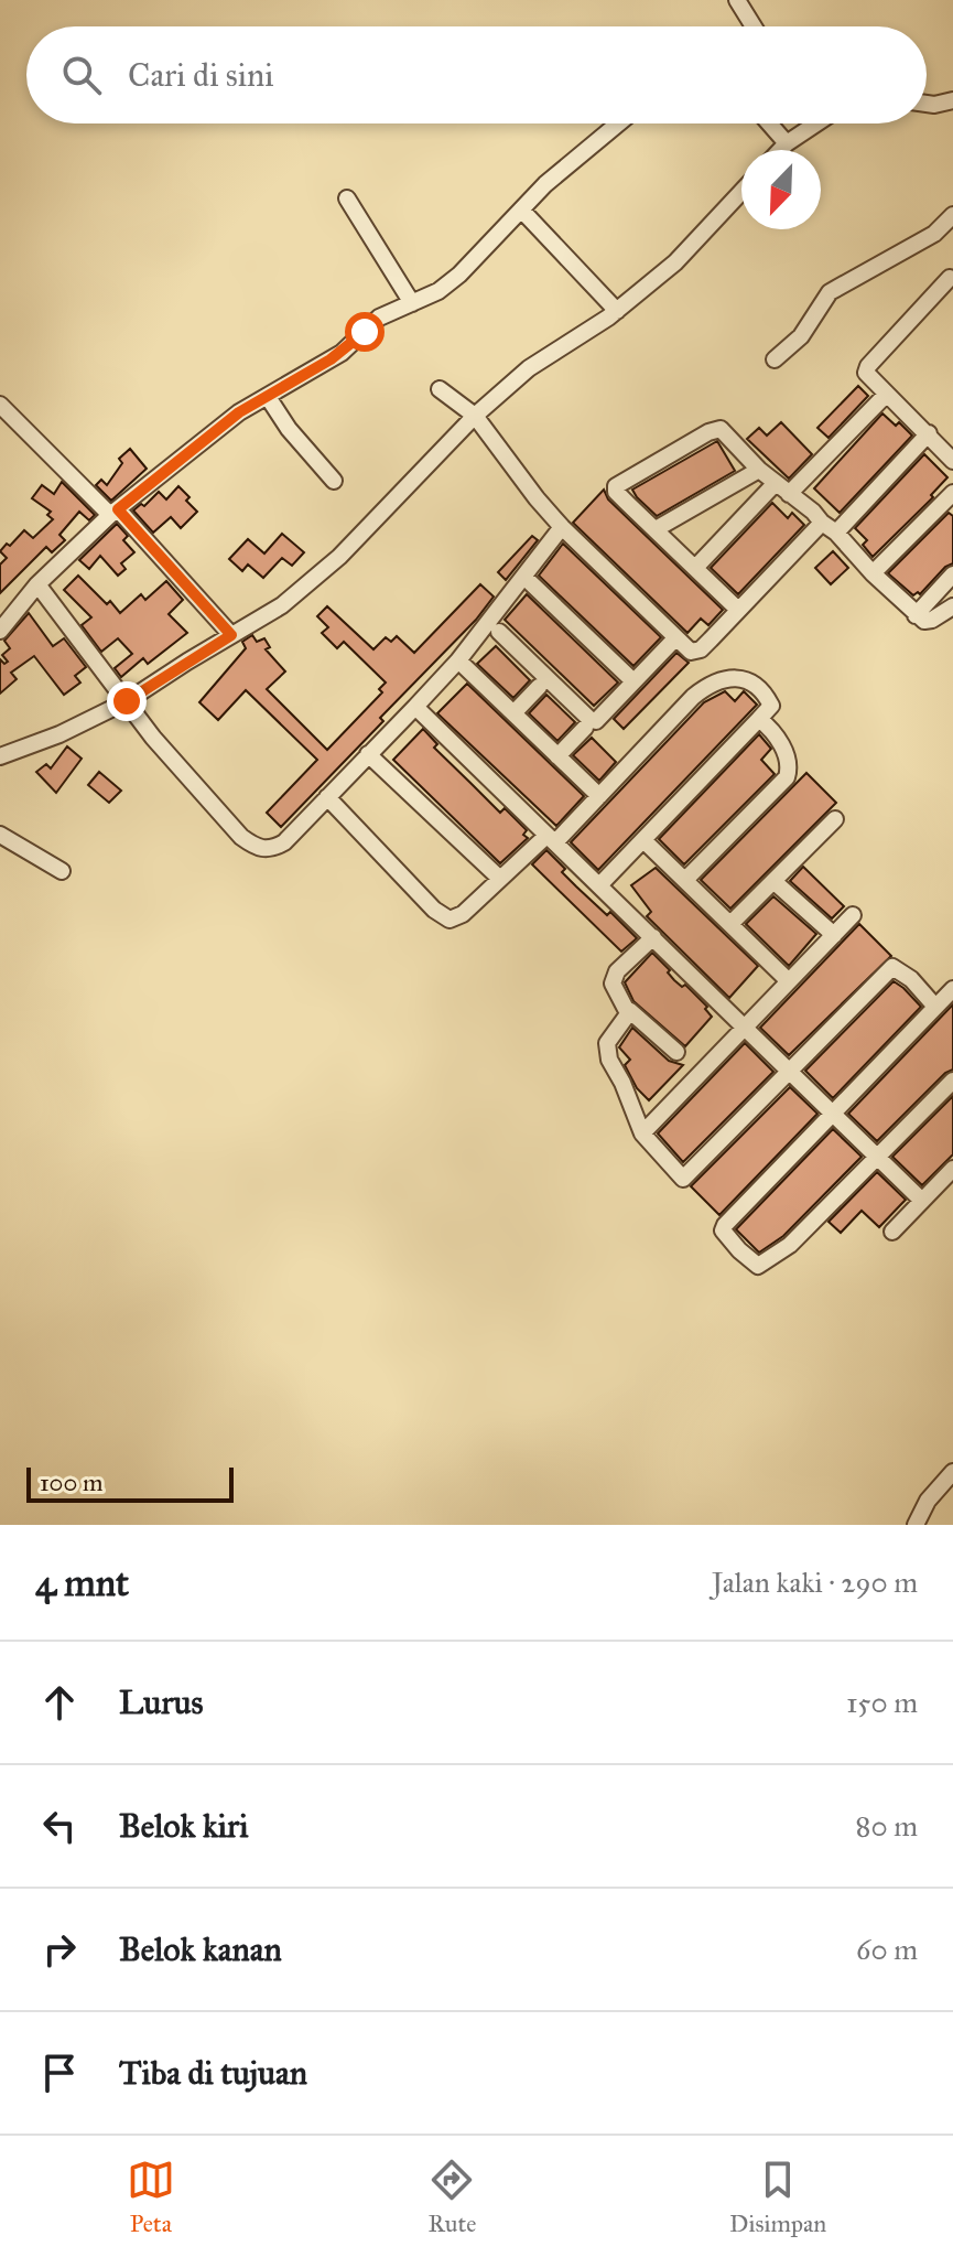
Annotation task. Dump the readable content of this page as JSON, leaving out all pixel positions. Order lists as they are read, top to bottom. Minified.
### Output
{"scale_bar":"100 m","north":"bottom left","page":{"search":"Cari di sini","scale":"100 m","heading":["4 mnt","Jalan kaki · 290 m"],"list":[["Lurus","150 m"],["Belok kiri","80 m"],["Belok kanan","60 m"],"Tiba di tujuan"],"nav":["Peta","Rute","Disimpan"]}}
